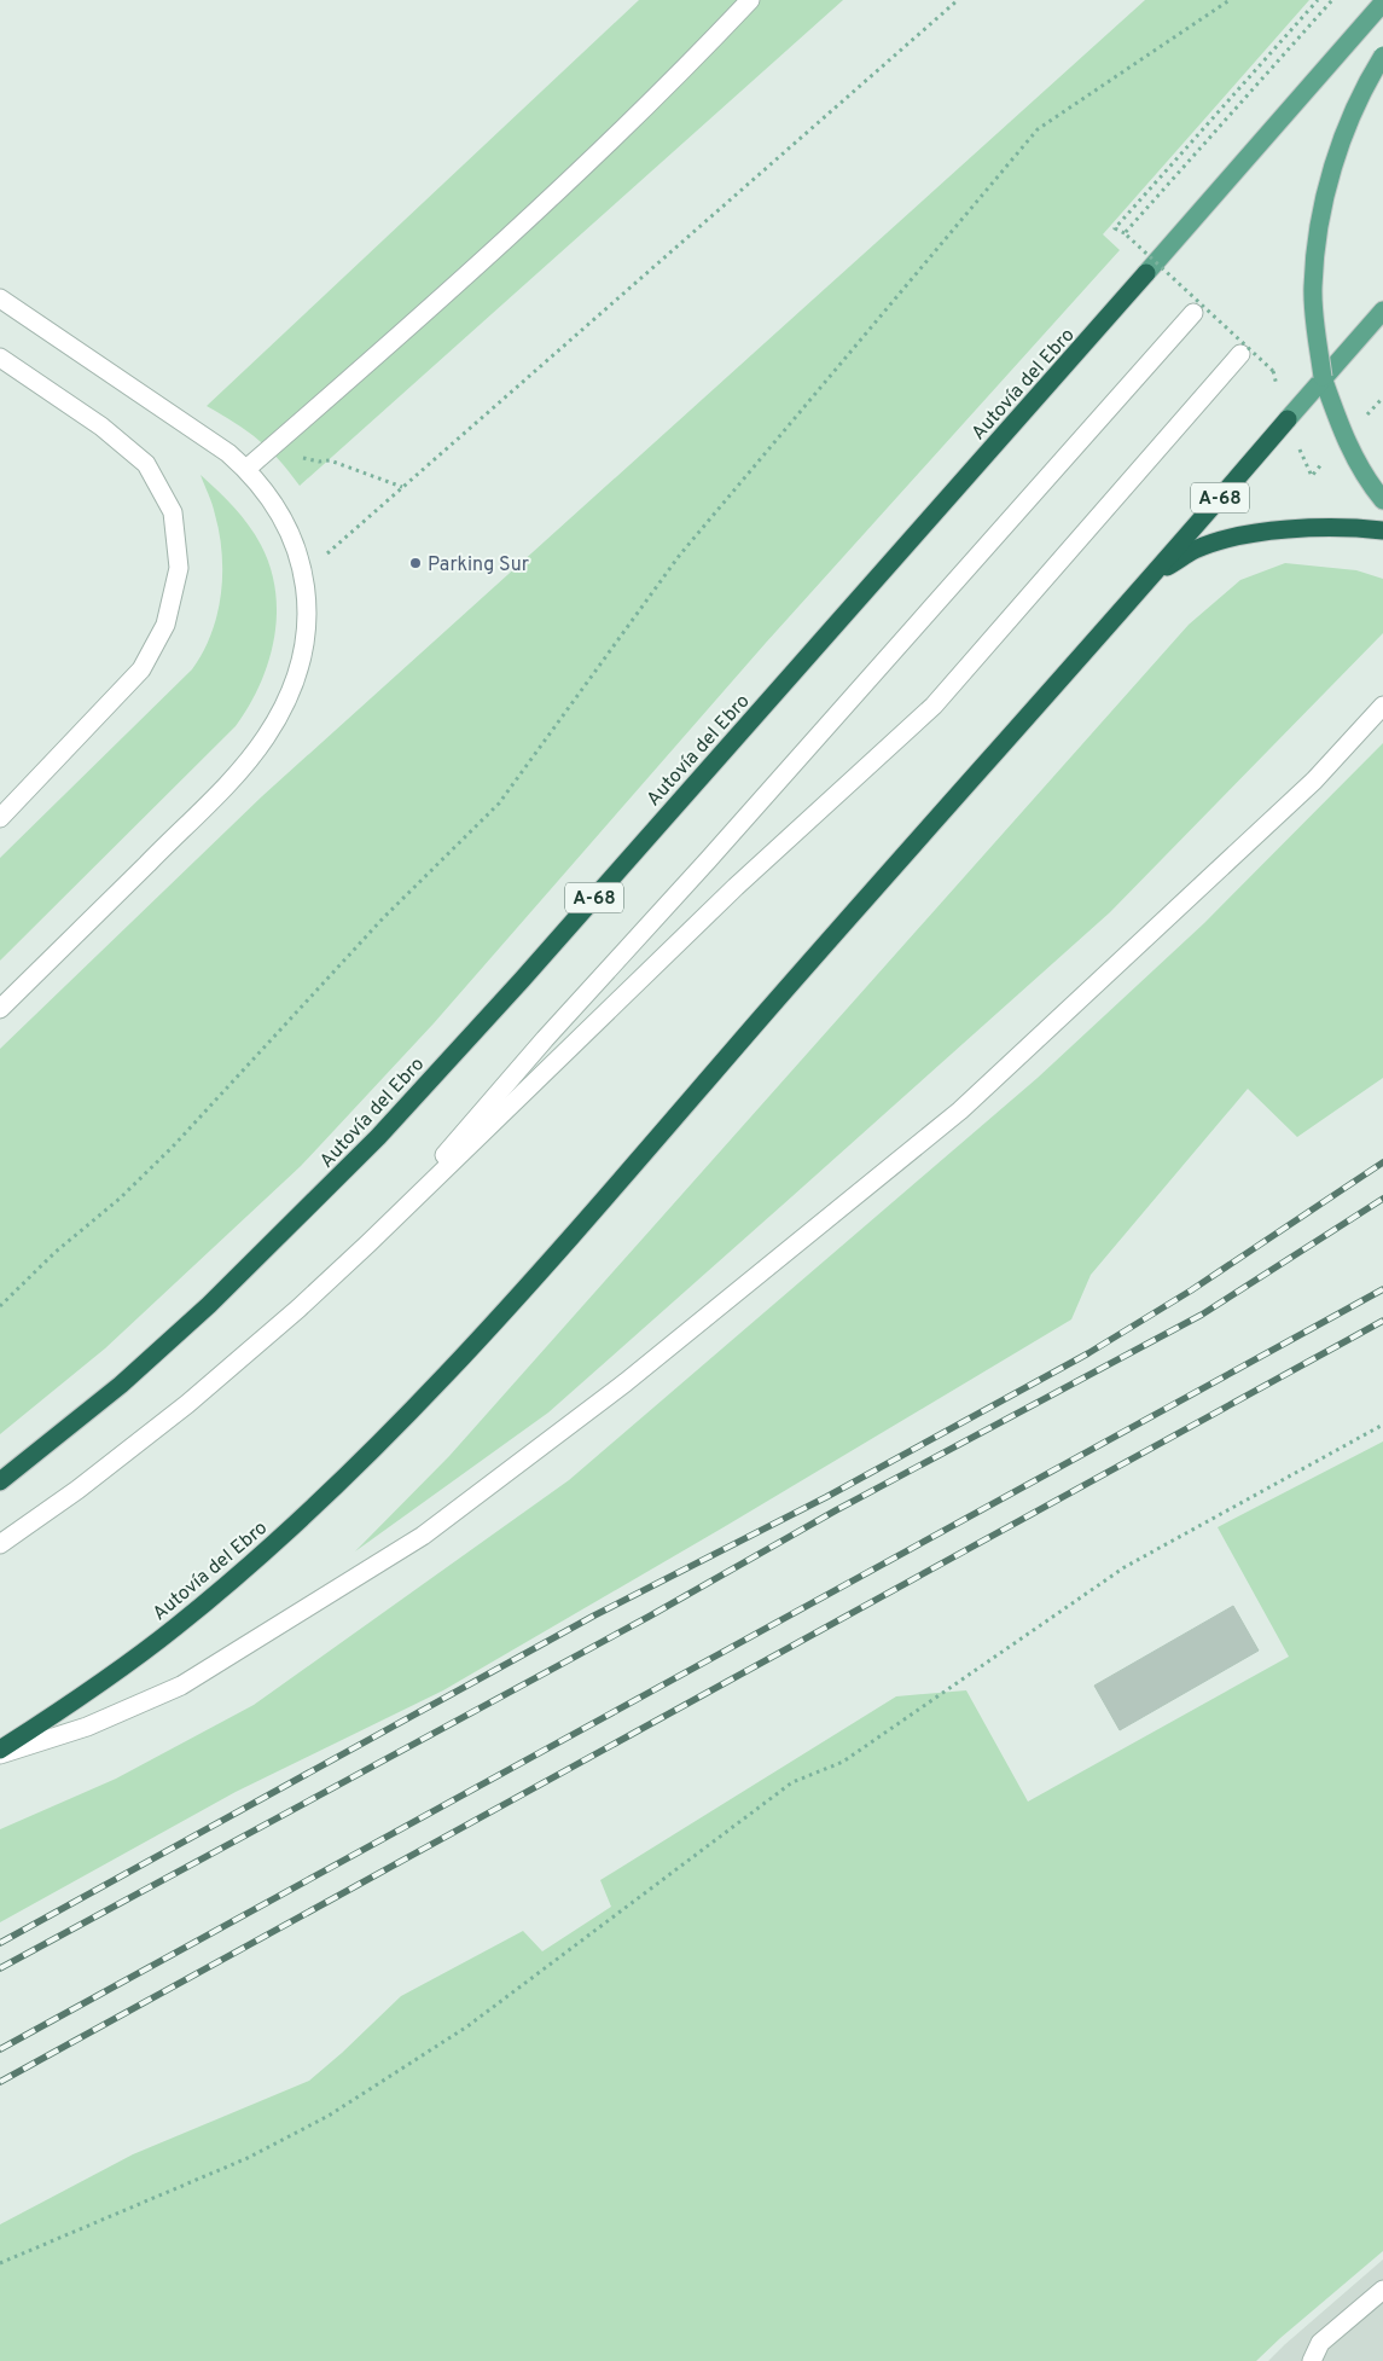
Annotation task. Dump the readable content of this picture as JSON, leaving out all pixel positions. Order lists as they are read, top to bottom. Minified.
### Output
{"streets":{"highway":["Autovía del Ebro","A-68"]},"places":["Parking Sur"]}
